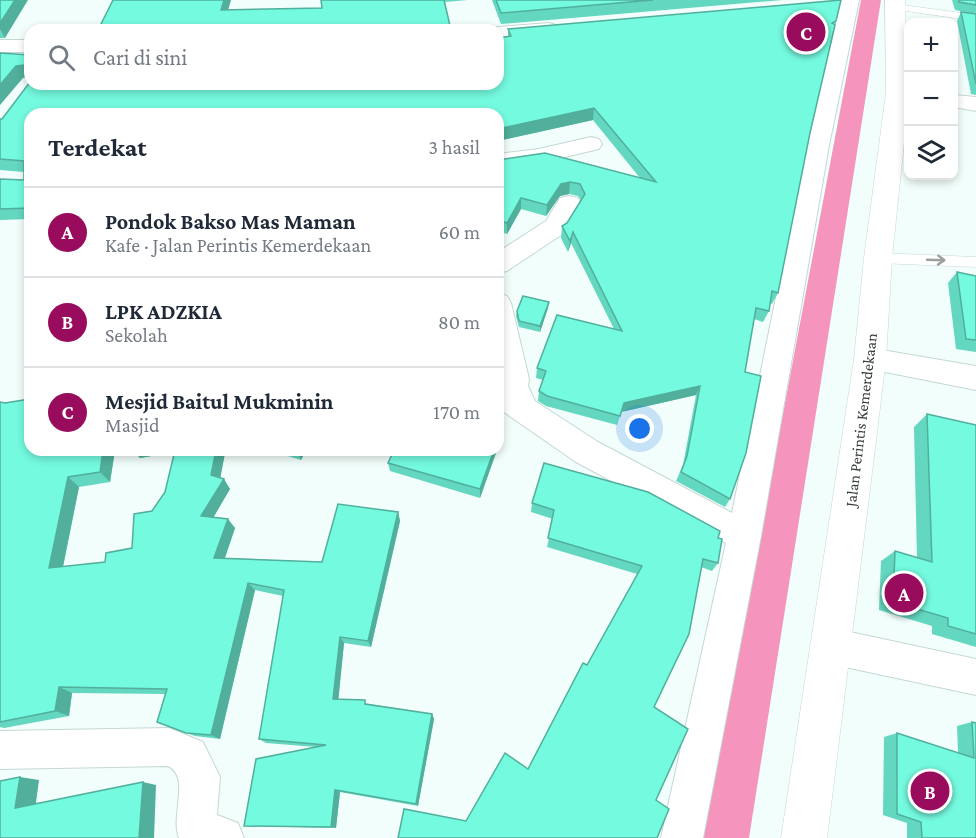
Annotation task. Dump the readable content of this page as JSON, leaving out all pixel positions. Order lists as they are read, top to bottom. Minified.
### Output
{"streets":{"main road":["Jalan Perintis Kemerdekaan"]},"page":{"pins":["C","A","B"],"map_buttons":["+","−"],"search":"Cari di sini","heading":["Terdekat","3 hasil"],"list":[{"mark":"A","name":"Pondok Bakso Mas Maman","note":"Kafe · Jalan Perintis Kemerdekaan","value":"60 m"},{"mark":"B","name":"LPK ADZKIA","note":"Sekolah","value":"80 m"},{"mark":"C","name":"Mesjid Baitul Mukminin","note":"Masjid","value":"170 m"}]}}
